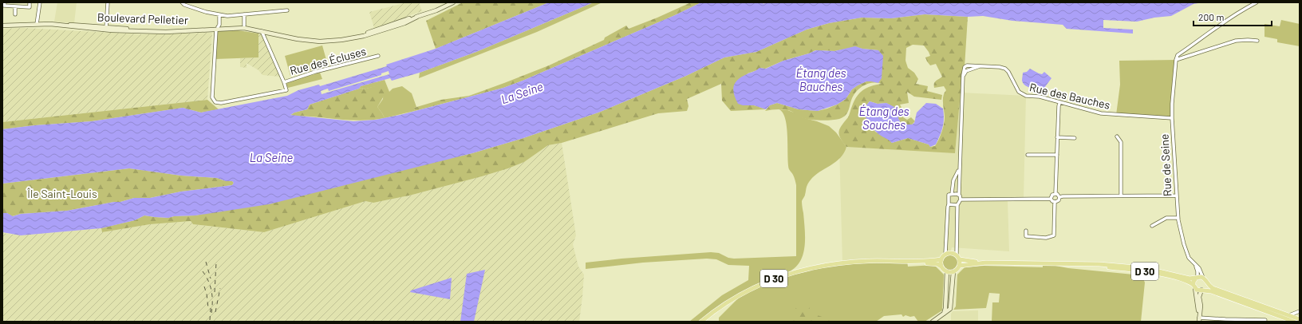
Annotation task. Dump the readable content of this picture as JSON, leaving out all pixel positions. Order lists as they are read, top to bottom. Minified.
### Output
{"streets":{"main road":["Boulevard Pelletier","D 30"],"street":["Rue des Écluses","Rue des Bauches","Rue de Seine"]},"crossings":[["Boulevard Pelletier","Rue des Écluses"],["Rue des Bauches","Rue de Seine"],["Rue de Seine","D 30"]],"water":["Étang des Bauches","La Seine","Étang des Souches"],"parks":["Île Saint-Louis"],"scale_bar":"200 m"}
